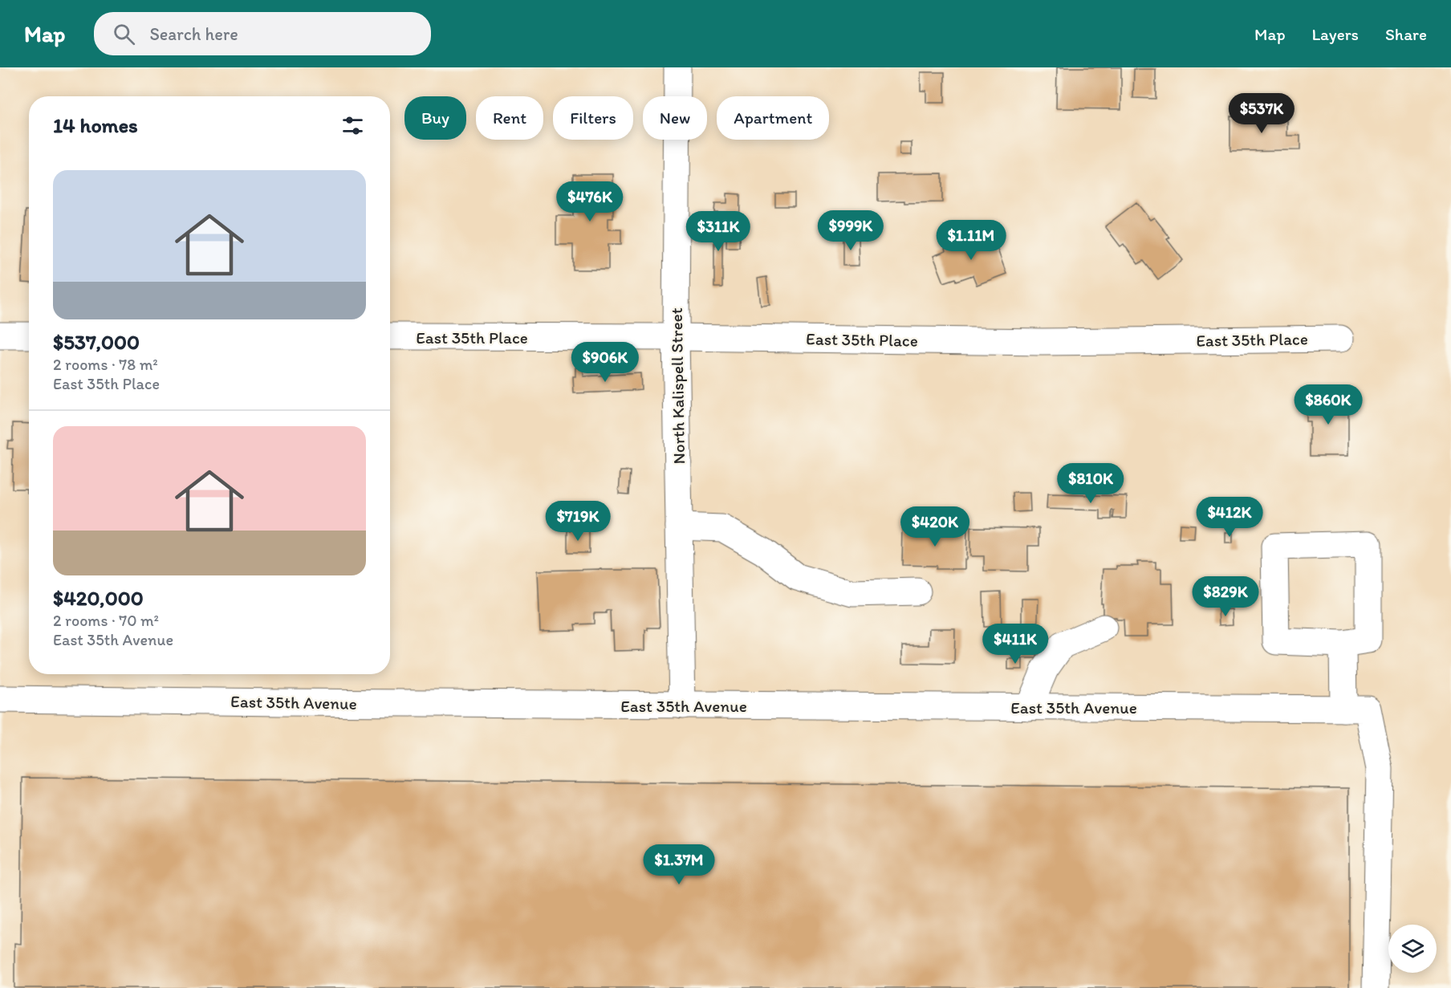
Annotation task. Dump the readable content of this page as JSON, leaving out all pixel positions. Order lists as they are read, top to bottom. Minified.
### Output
{"streets":{"street":["East 35th Place","North Kalispell Street","East 35th Avenue"]},"crossings":[["East 35th Place","North Kalispell Street"],["North Kalispell Street","East 35th Avenue"]],"page":{"header":"Map","search":"Search here","nav":["Map","Layers","Share"],"price":["$537K","$476K","$999K","$311K","$1.11M","$906K","$860K","$810K","$412K","$719K","$420K","$829K","$411K","$1.37M"],"chip":["Buy","Rent","Filters","New","Apartment"],"heading":"14 homes","list":[{"name":"$537,000","note":"2 rooms · 78 m² · East 35th Place"},{"name":"$420,000","note":"2 rooms · 70 m² · East 35th Avenue"}]}}
